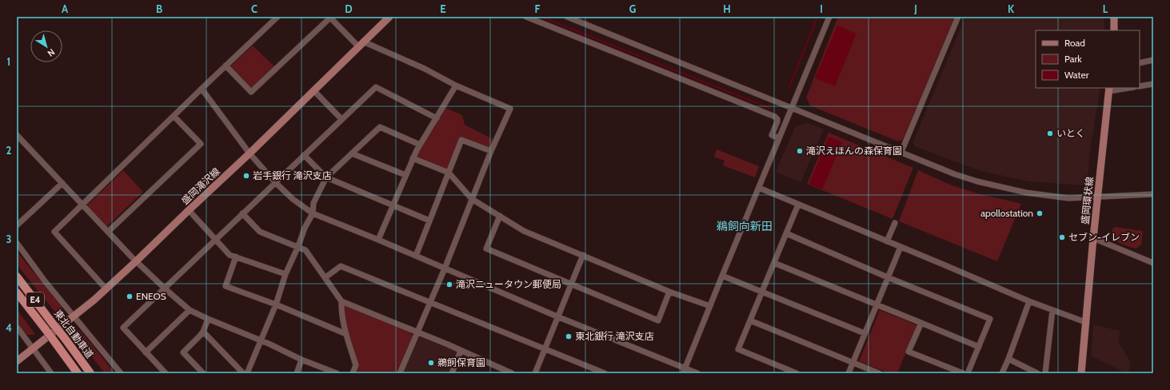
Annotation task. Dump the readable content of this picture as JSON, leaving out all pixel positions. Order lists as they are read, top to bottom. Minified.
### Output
{"streets":{"highway":["E4","東北自動車道"],"main road":["盛岡滝沢線","盛岡環状線"]},"districts":["鵜飼向新田"],"places":["いとく","滝沢えほんの森保育園","岩手銀行 滝沢支店","apollostation","セブン-イレブン","滝沢ニュータウン郵便局","ENEOS","東北銀行 滝沢支店","鵜飼保育園"],"legend":["Road","Park","Water"],"north":"bottom right","grid":{"columns":["A","B","C","D","E","F","G","H","I","J","K","L"],"rows":["1","2","3","4"]}}
